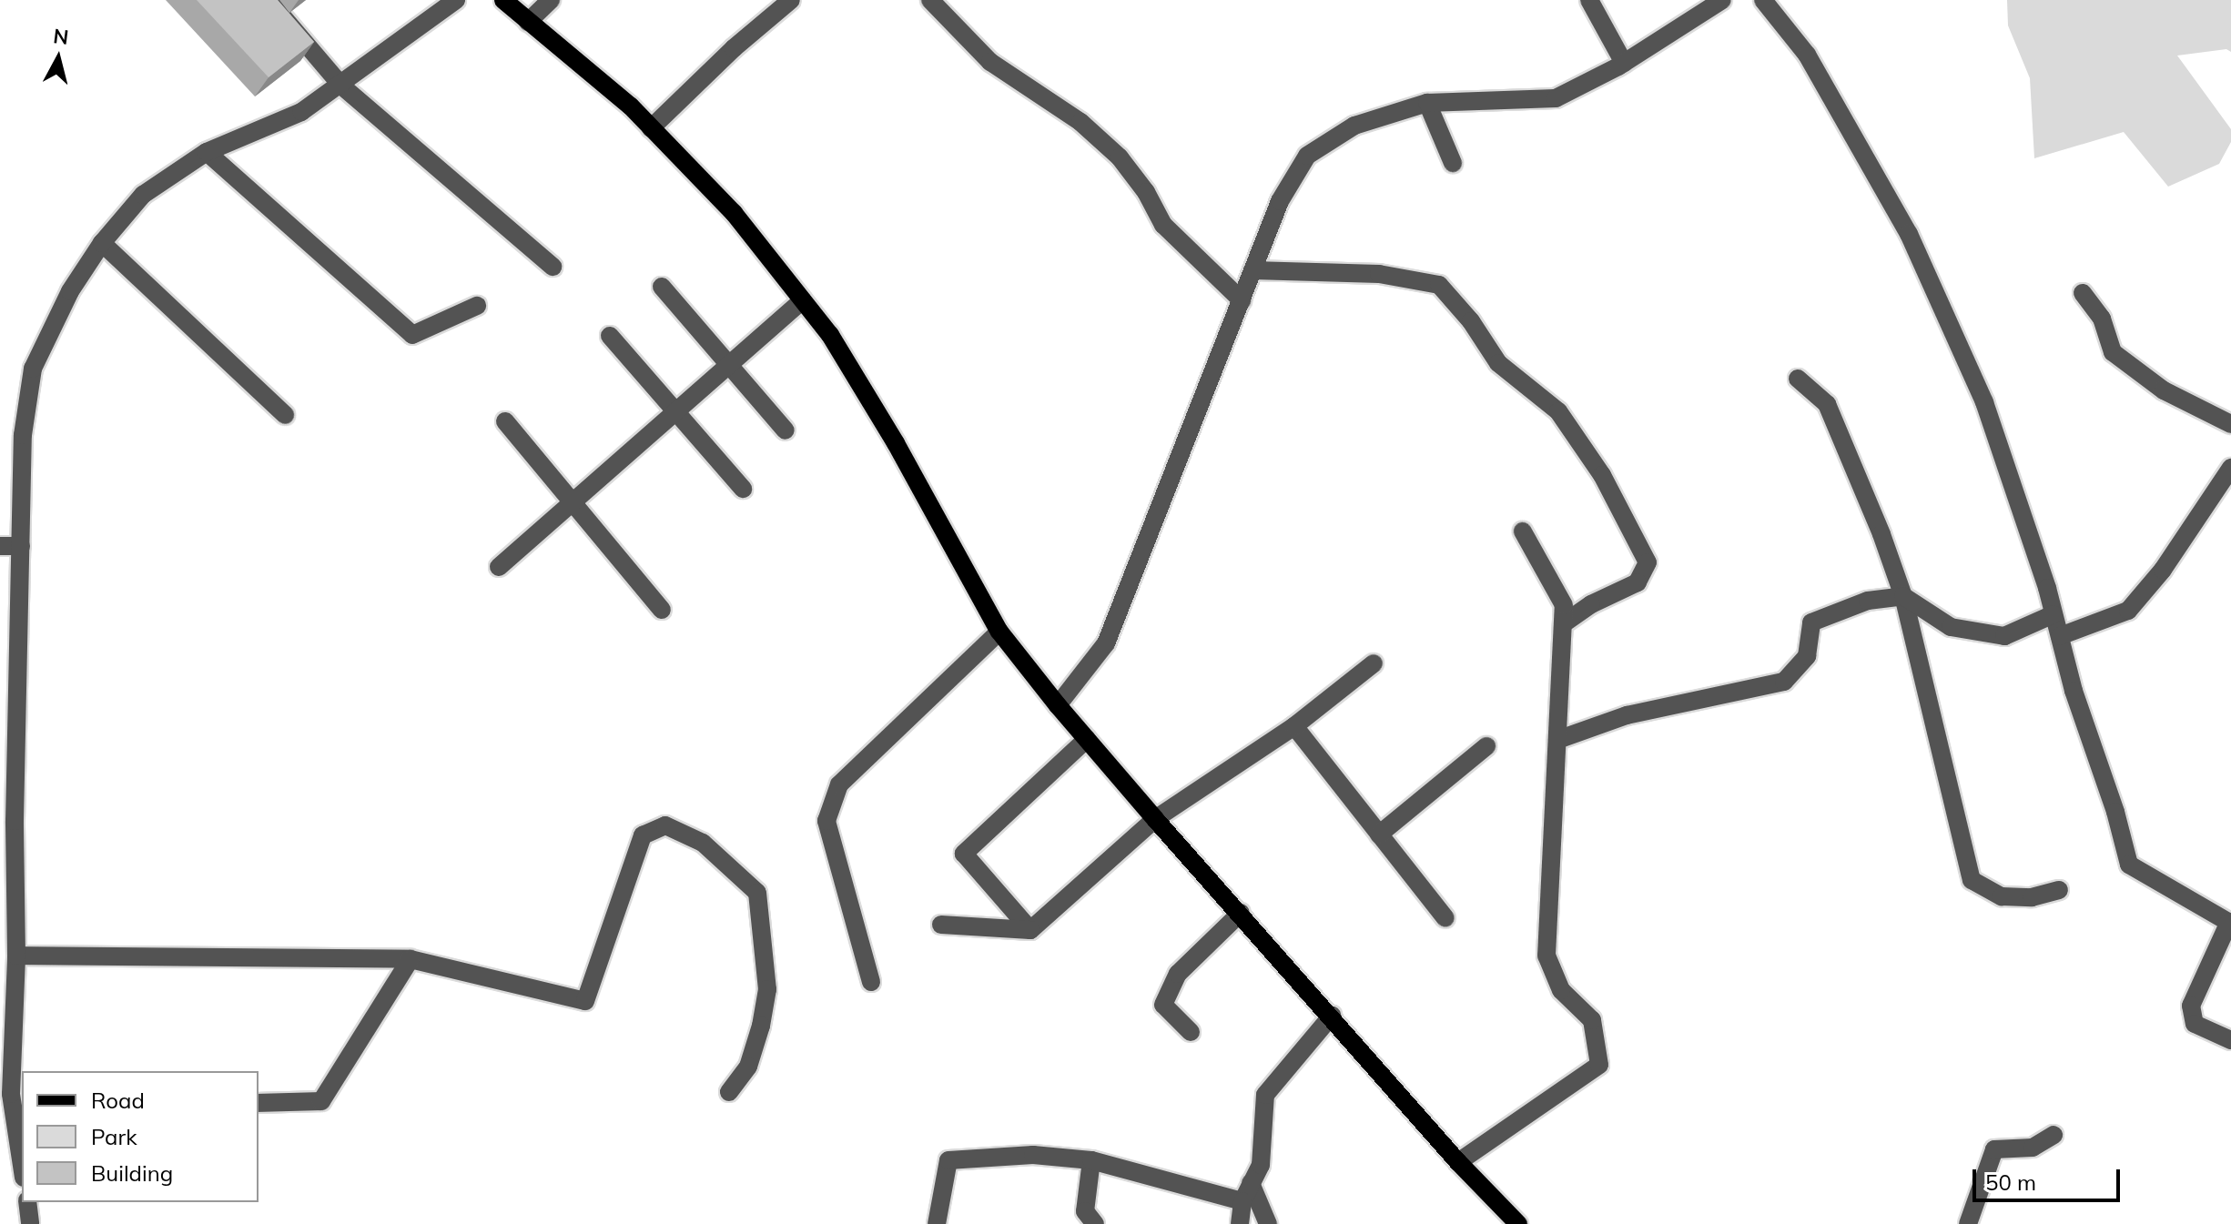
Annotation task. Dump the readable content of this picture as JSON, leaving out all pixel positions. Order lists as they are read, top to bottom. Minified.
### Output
{"legend":["Road","Park","Building"],"scale_bar":"50 m","north":"top"}
